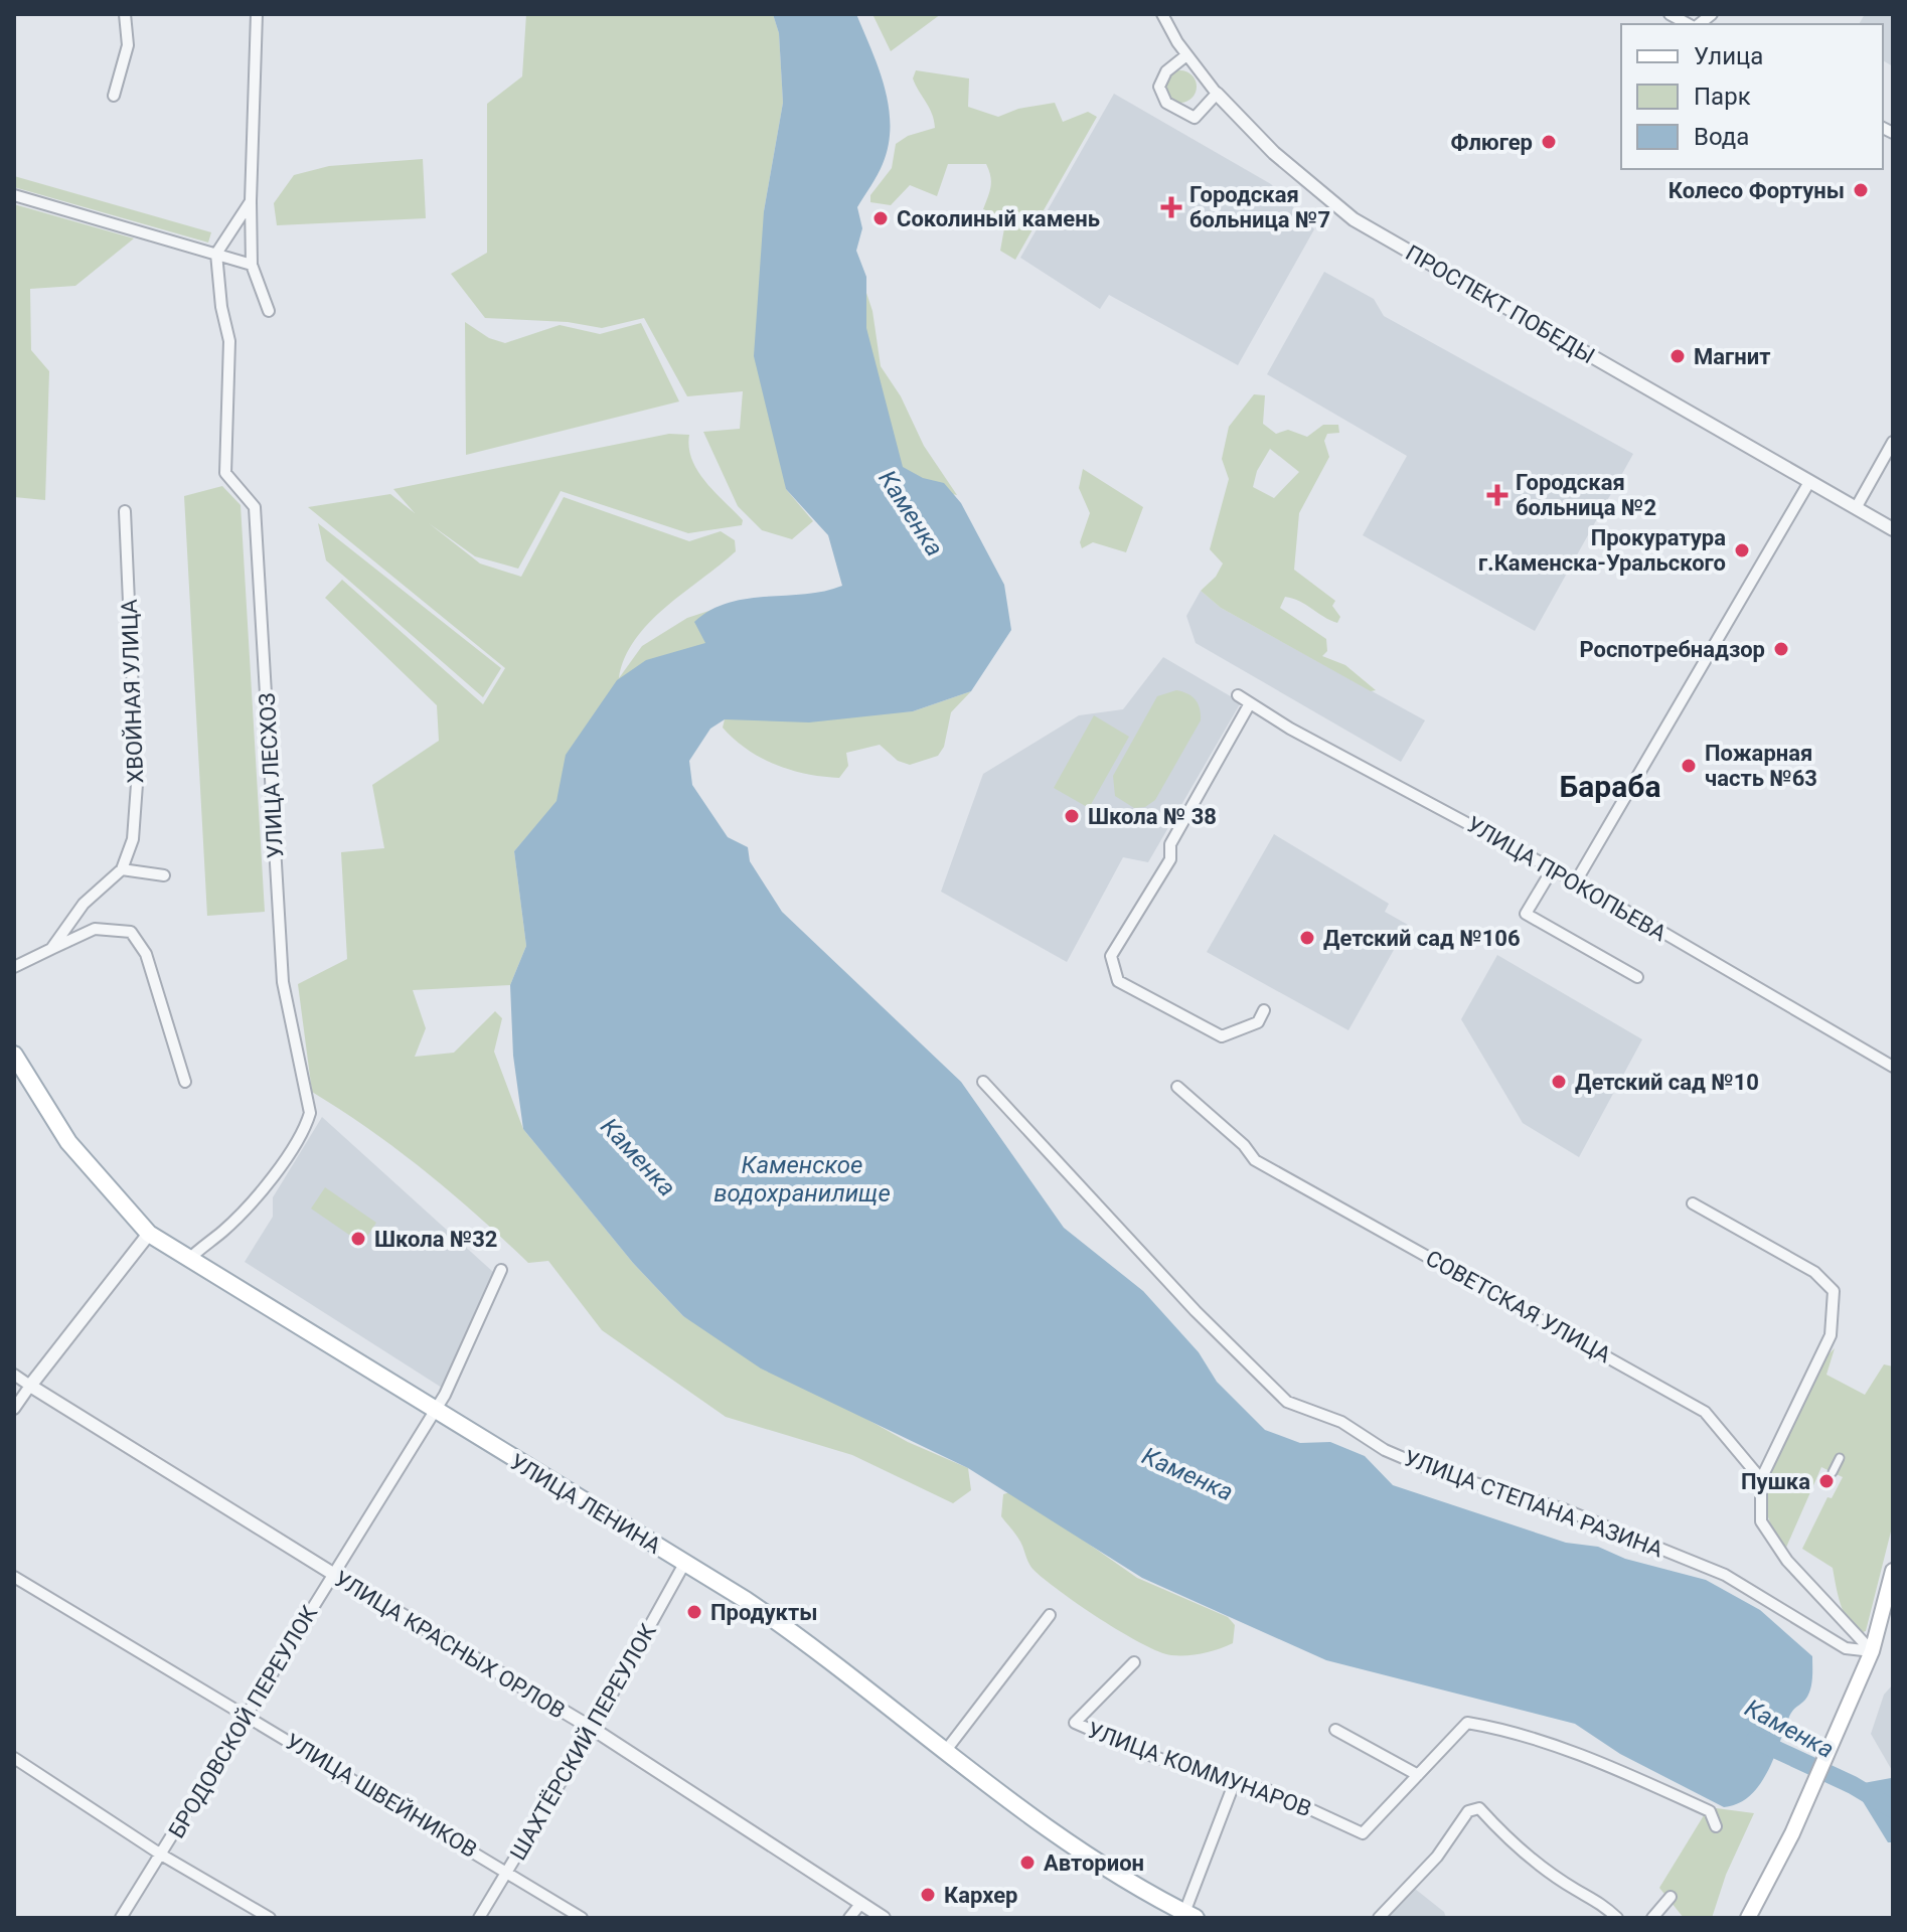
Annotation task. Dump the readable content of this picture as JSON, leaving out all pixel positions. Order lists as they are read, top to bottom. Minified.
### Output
{"streets":{"main road":["УЛИЦА ЛЕНИНА"],"street":["ПРОСПЕКТ ПОБЕДЫ","ХВОЙНАЯ УЛИЦА","УЛИЦА ЛЕСХОЗ","УЛИЦА ПРОКОПЬЕВА","СОВЕТСКАЯ УЛИЦА","УЛИЦА СТЕПАНА РАЗИНА","УЛИЦА КРАСНЫХ ОРЛОВ","БРОДОВСКОЙ ПЕРЕУЛОК","ШАХТЁРСКИЙ ПЕРЕУЛОК","УЛИЦА КОММУНАРОВ","УЛИЦА ШВЕЙНИКОВ"]},"crossings":[["УЛИЦА ЛЕСХОЗ","УЛИЦА ЛЕНИНА"],["УЛИЦА ЛЕНИНА","БРОДОВСКОЙ ПЕРЕУЛОК"],["УЛИЦА ЛЕНИНА","ШАХТЁРСКИЙ ПЕРЕУЛОК"],["УЛИЦА КРАСНЫХ ОРЛОВ","БРОДОВСКОЙ ПЕРЕУЛОК"],["УЛИЦА КРАСНЫХ ОРЛОВ","ШАХТЁРСКИЙ ПЕРЕУЛОК"],["БРОДОВСКОЙ ПЕРЕУЛОК","УЛИЦА ШВЕЙНИКОВ"],["ШАХТЁРСКИЙ ПЕРЕУЛОК","УЛИЦА ШВЕЙНИКОВ"]],"districts":["Бараба"],"water":["Каменка","Каменское водохранилище"],"places":{"other":["Флюгер","Колесо Фортуны","Соколиный камень","Магнит","Прокуратура г.Каменска-Уральского","Роспотребнадзор","Пожарная часть №63","Школа № 38","Детский сад №106","Детский сад №10","Школа №32","Пушка","Продукты","Авторион","Кархер"],"health":["Городская больница №7","Городская больница №2"]},"legend":["Улица","Парк","Вода"]}
